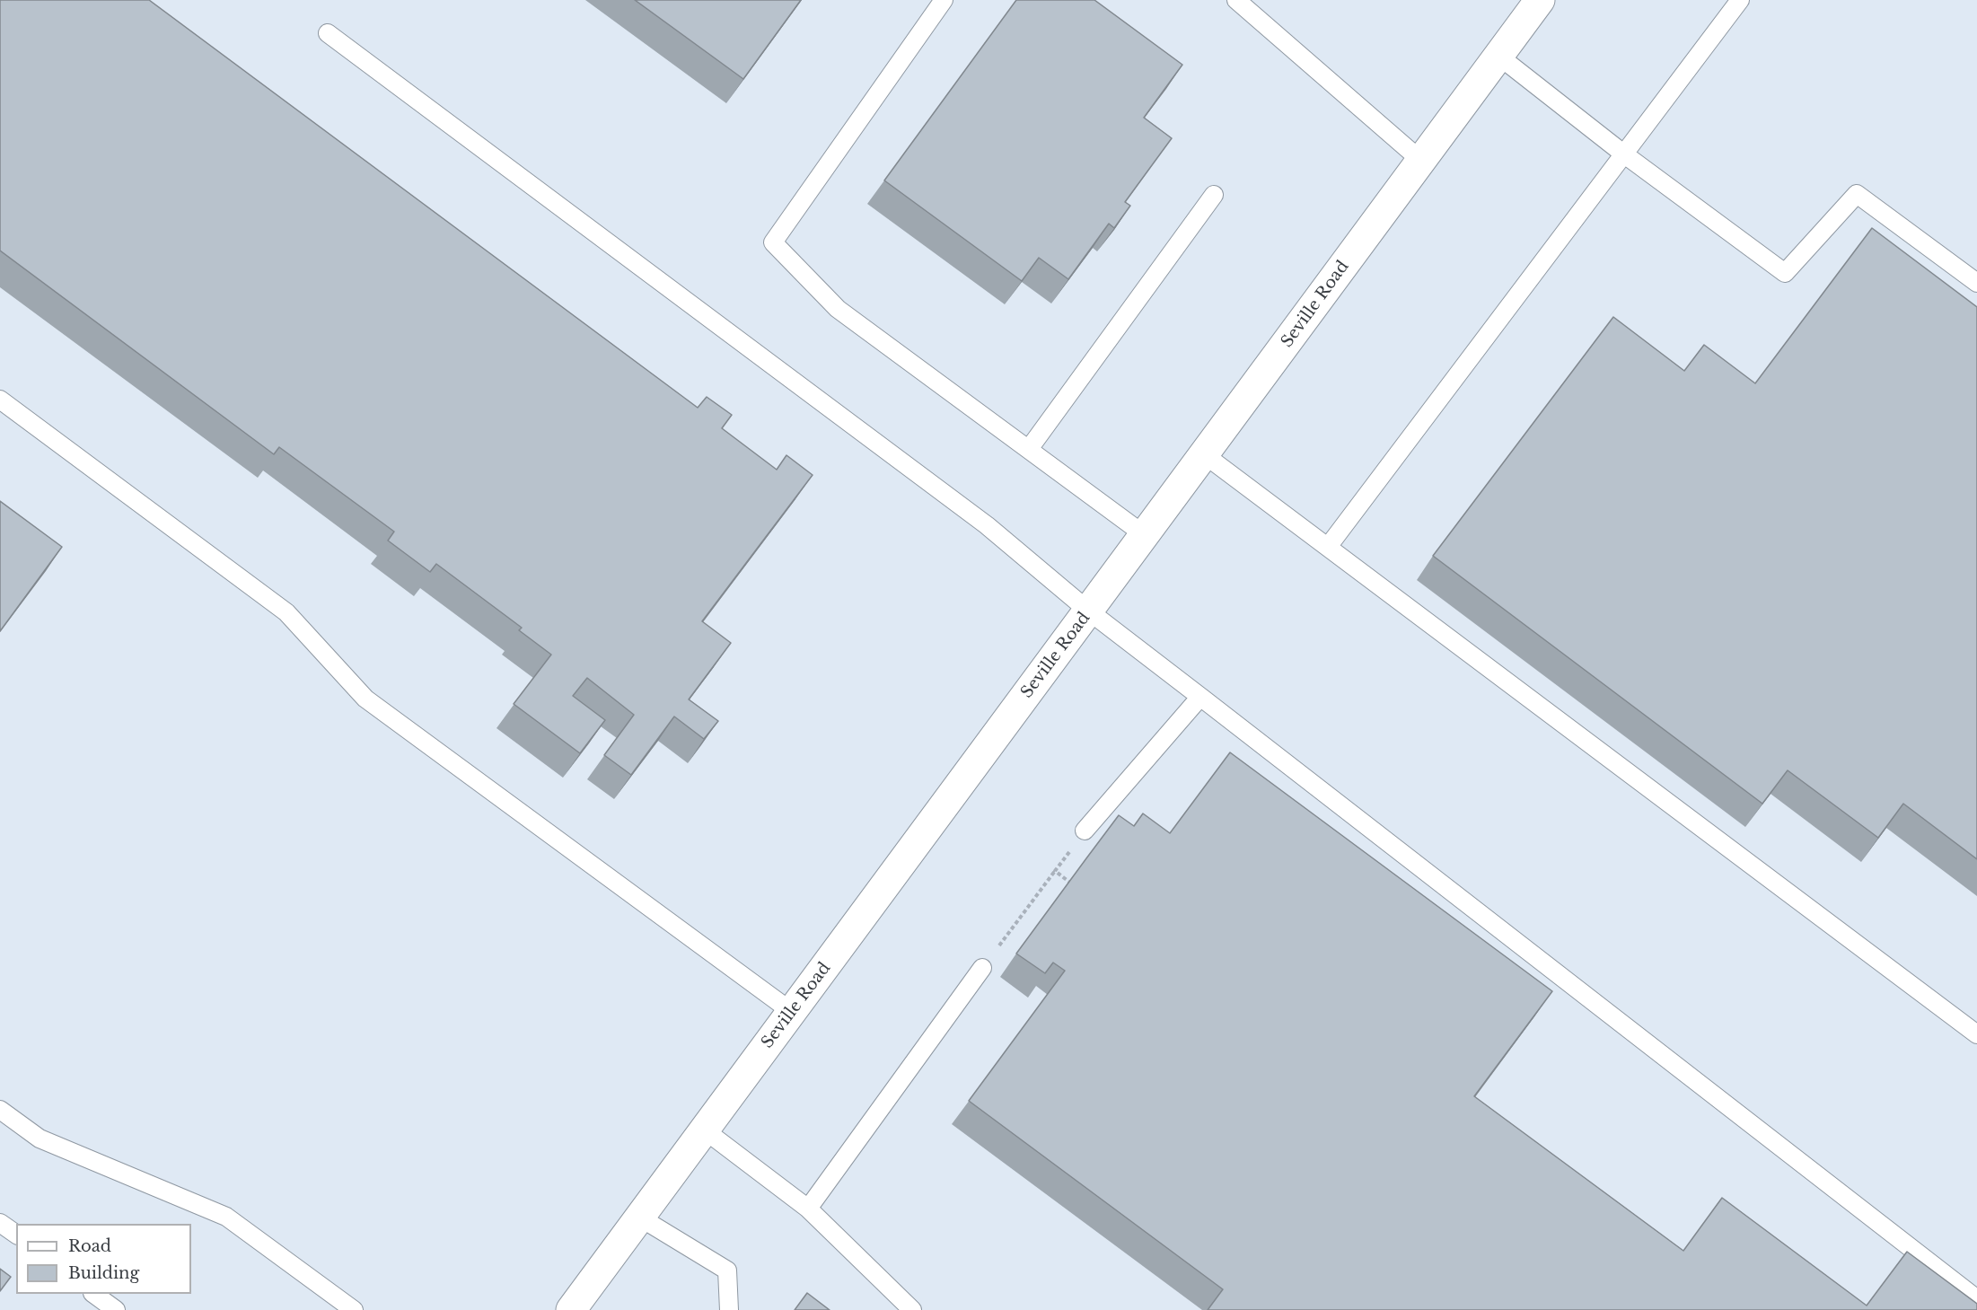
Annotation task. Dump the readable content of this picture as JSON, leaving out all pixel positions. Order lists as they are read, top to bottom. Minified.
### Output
{"streets":{"street":["Seville Road"]},"legend":["Road","Building"]}
